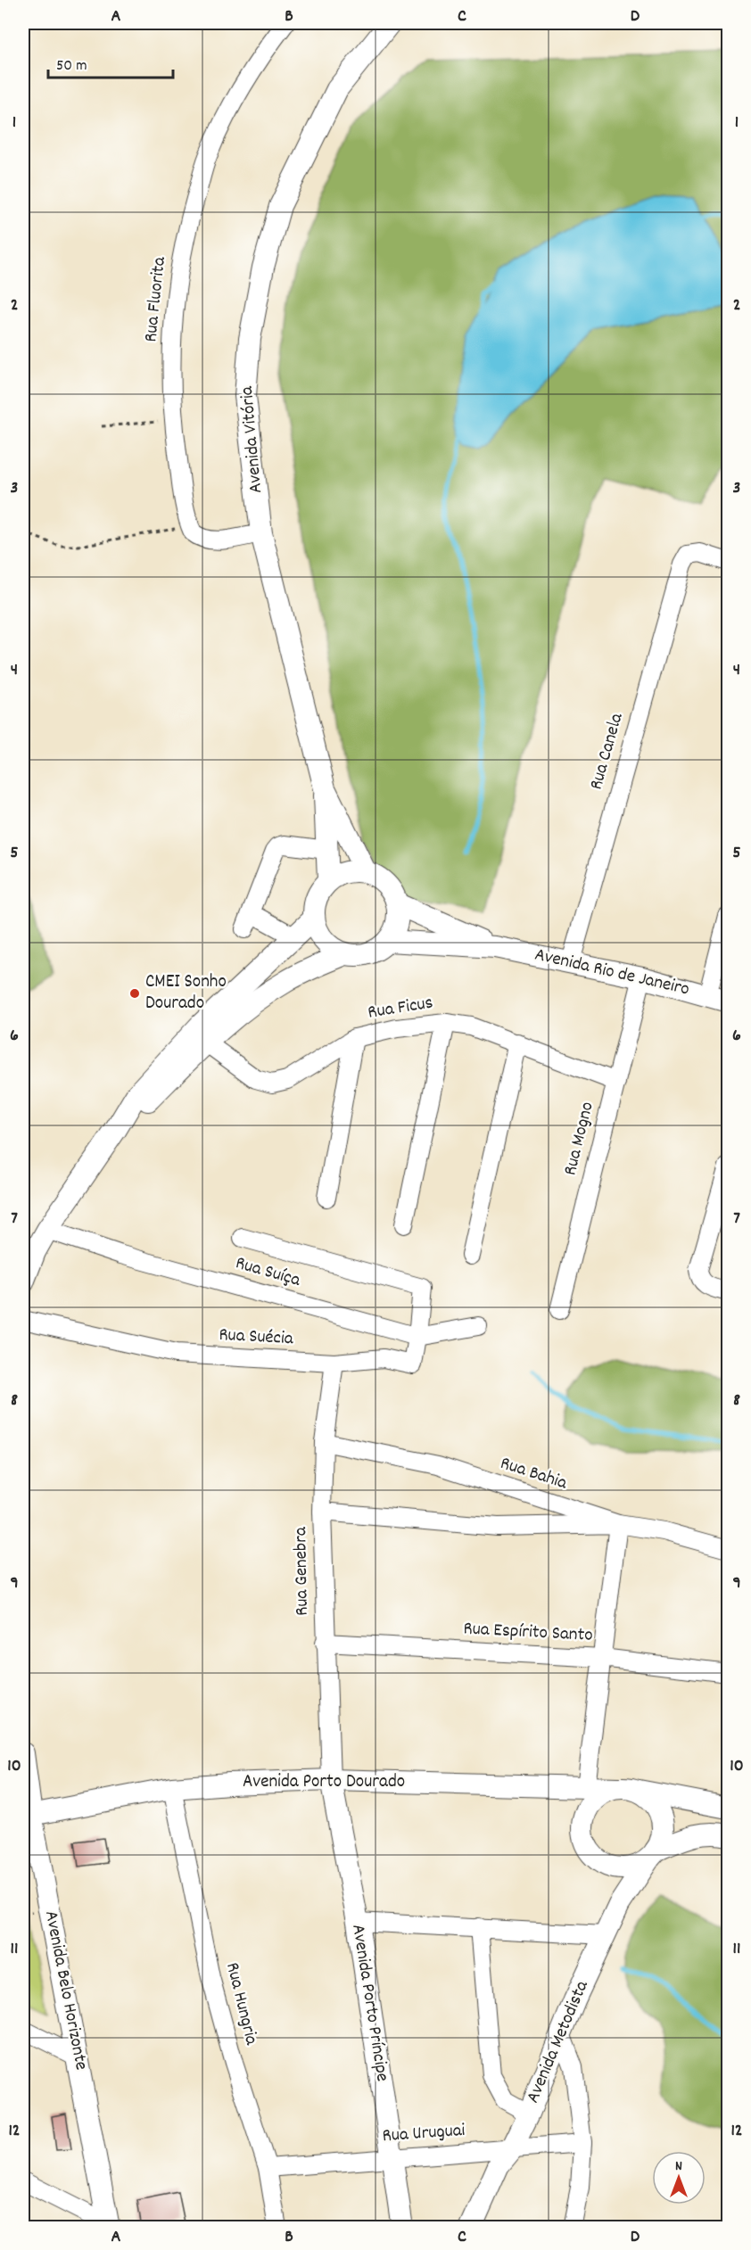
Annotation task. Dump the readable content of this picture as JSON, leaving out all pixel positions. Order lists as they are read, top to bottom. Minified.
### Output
{"streets":{"street":["Rua Fluorita","Avenida Vitória","Rua Canela","Avenida Rio de Janeiro","Rua Ficus","Rua Mogno","Rua Suíça","Rua Suécia","Rua Bahia","Rua Genebra","Rua Espírito Santo","Avenida Porto Dourado","Avenida Belo Horizonte","Avenida Porto Príncipe","Rua Hungria","Avenida Metodista","Rua Uruguai"]},"crossings":[["Avenida Vitória","Avenida Rio de Janeiro"],["Rua Canela","Avenida Rio de Janeiro"],["Avenida Rio de Janeiro","Rua Mogno"],["Rua Ficus","Rua Mogno"],["Rua Suíça","Rua Suécia"],["Rua Suécia","Rua Genebra"],["Rua Bahia","Rua Genebra"],["Rua Genebra","Rua Espírito Santo"],["Rua Genebra","Avenida Porto Dourado"],["Rua Genebra","Avenida Porto Príncipe"],["Avenida Porto Dourado","Avenida Belo Horizonte"],["Avenida Porto Dourado","Avenida Porto Príncipe"],["Avenida Porto Dourado","Rua Hungria"],["Avenida Porto Dourado","Avenida Metodista"],["Avenida Porto Príncipe","Rua Uruguai"],["Rua Hungria","Rua Uruguai"],["Avenida Metodista","Rua Uruguai"]],"places":["CMEI Sonho Dourado"],"scale_bar":"50 m","north":"top","grid":{"columns":["A","B","C","D"],"rows":["1","2","3","4","5","6","7","8","9","10","11","12"]}}
